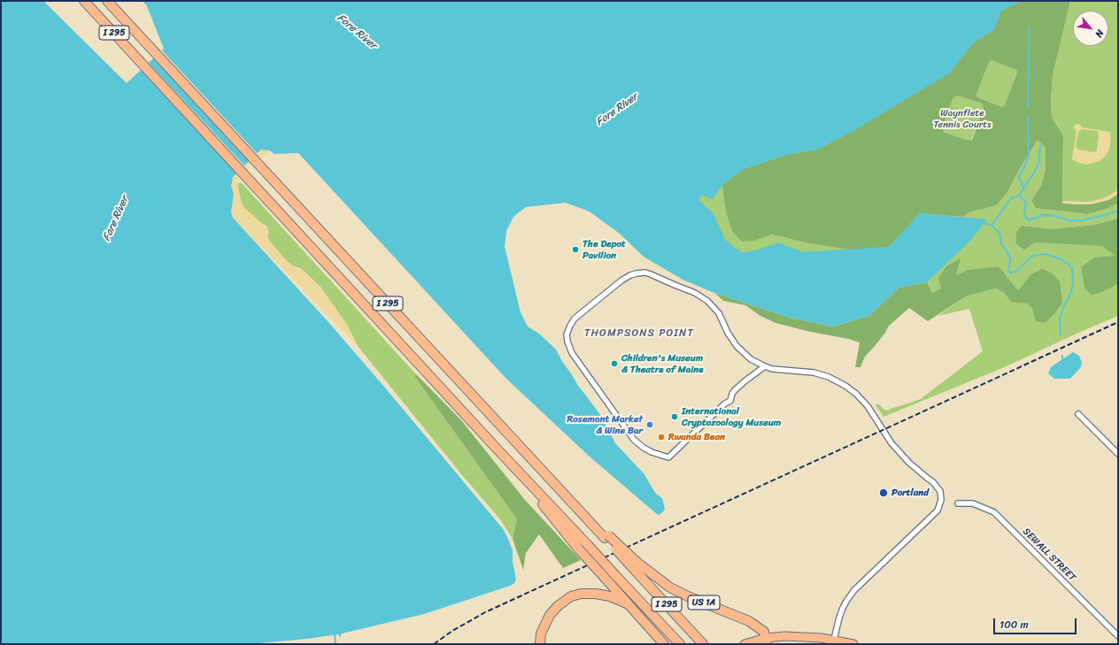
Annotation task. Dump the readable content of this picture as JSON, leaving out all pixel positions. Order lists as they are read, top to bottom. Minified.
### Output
{"streets":{"highway":["I 295","US 1A"],"street":["SEWALL STREET"]},"crossings":[["I 295","US 1A"]],"districts":["THOMPSONS POINT"],"water":["Fore River"],"parks":["Waynflete Tennis Courts"],"places":["The Depot Pavilion","Children's Museum & Theatre of Maine","International Cryptozoology Museum","Rosemont Market & Wine Bar","Rwanda Bean","Portland"],"scale_bar":"100 m","north":"bottom right"}
